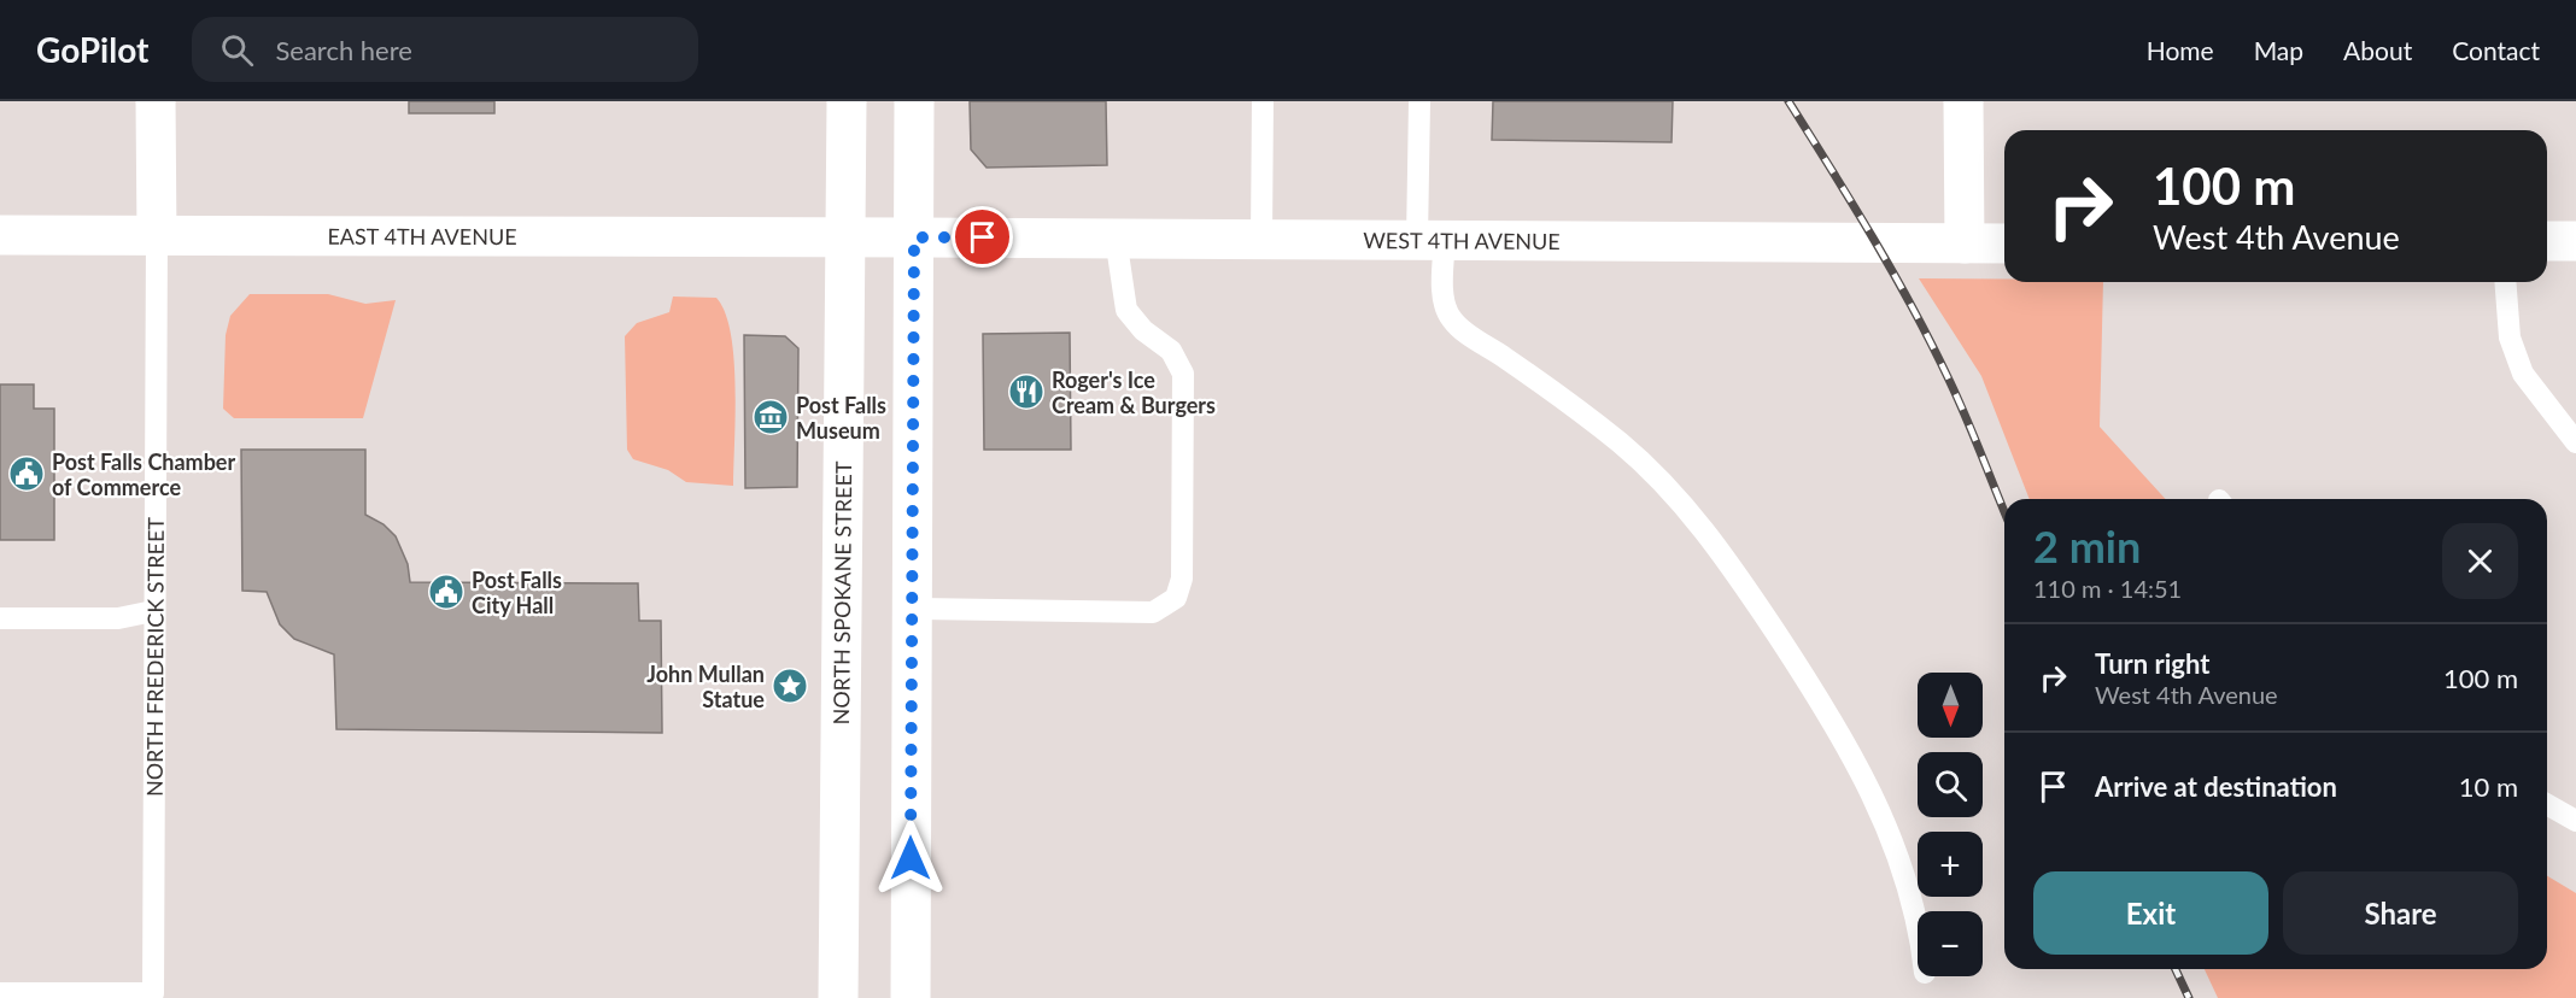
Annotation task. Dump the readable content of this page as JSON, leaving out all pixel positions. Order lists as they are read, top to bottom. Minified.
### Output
{"streets":{"street":["EAST 4TH AVENUE","WEST 4TH AVENUE","NORTH SPOKANE STREET","NORTH FREDERICK STREET"]},"crossings":[["EAST 4TH AVENUE","WEST 4TH AVENUE"],["EAST 4TH AVENUE","NORTH SPOKANE STREET"],["EAST 4TH AVENUE","NORTH FREDERICK STREET"]],"places":{"restaurant":["Roger's Ice Cream & Burgers"],"museum":["Post Falls Museum"],"public building":["Post Falls Chamber of Commerce","Post Falls City Hall"],"place":["John Mullan Statue"]},"north":"bottom","page":{"header":"GoPilot","search":"Search here","nav":["Home","Map","About","Contact"],"turn":["100 m","West 4th Avenue"],"heading":["2 min","110 m · 14:51"],"list":[{"name":"Turn right","note":"West 4th Avenue","value":"100 m"},{"name":"Arrive at destination","value":"10 m"}],"map_buttons":["+","−"],"buttons":["Exit","Share"]}}
